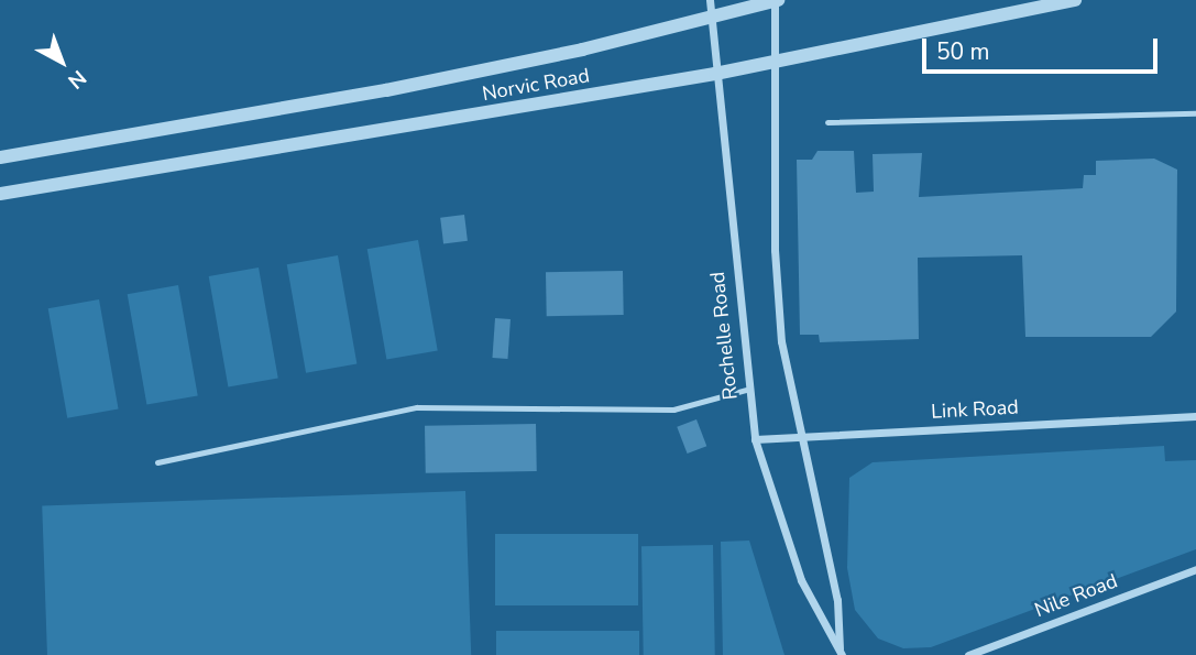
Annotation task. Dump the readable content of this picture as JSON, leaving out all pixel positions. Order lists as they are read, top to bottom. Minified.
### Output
{"streets":{"street":["Norvic Road","Rochelle Road","Link Road","Nile Road"]},"crossings":[["Norvic Road","Rochelle Road"],["Rochelle Road","Link Road"]],"scale_bar":"50 m","north":"bottom right"}
